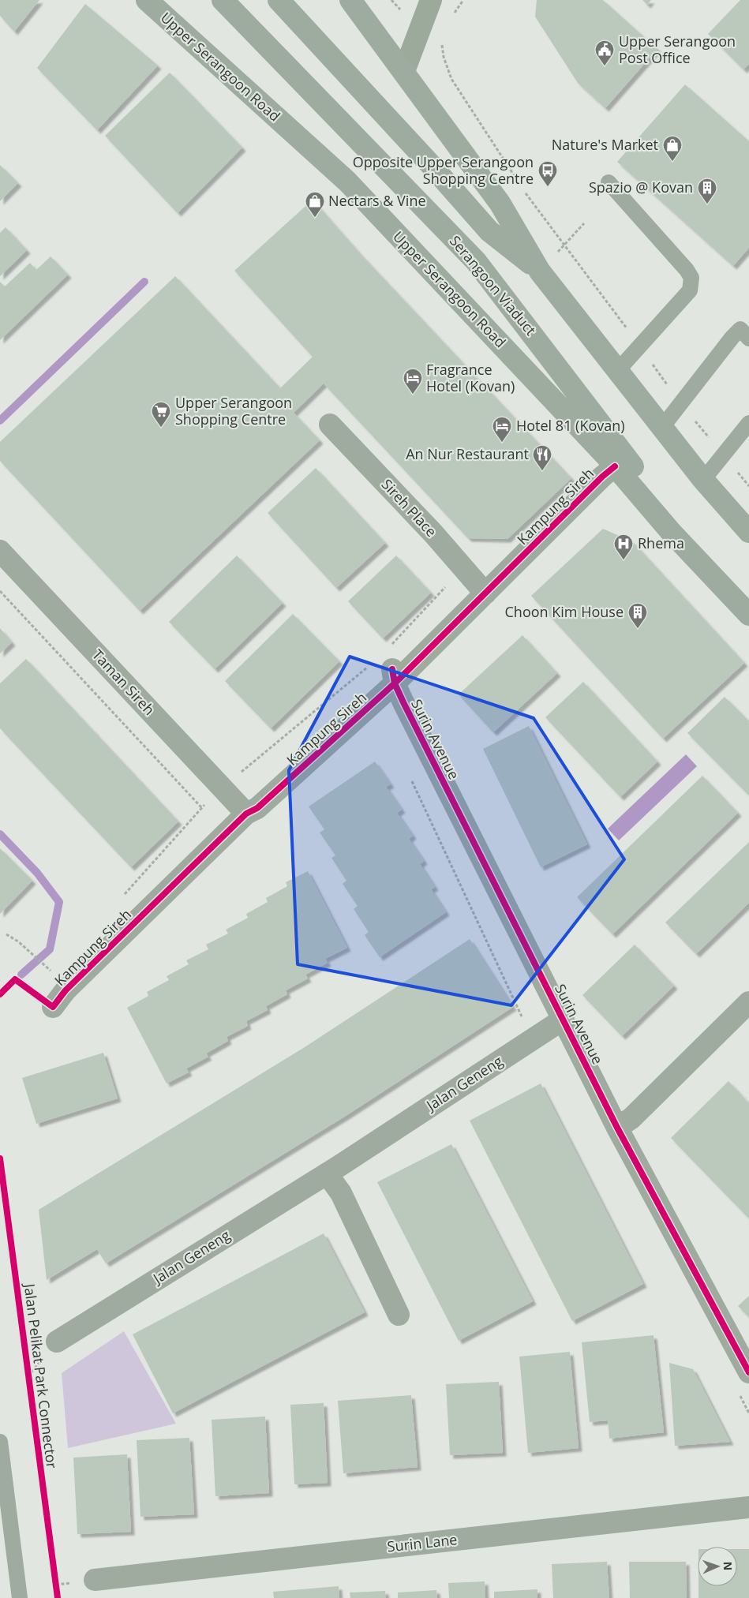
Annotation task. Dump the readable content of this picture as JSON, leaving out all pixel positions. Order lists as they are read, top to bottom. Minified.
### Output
{"streets":{"main road":["Upper Serangoon Road","Serangoon Viaduct"],"street":["Kampung Sireh","Sireh Place","Taman Sireh","Surin Avenue","Jalan Geneng","Surin Lane"],"cycle path":["Jalan Pelikat Park Connector"]},"crossings":[["Upper Serangoon Road","Serangoon Viaduct"],["Upper Serangoon Road","Kampung Sireh"],["Kampung Sireh","Sireh Place"],["Kampung Sireh","Taman Sireh"],["Kampung Sireh","Surin Avenue"],["Surin Avenue","Jalan Geneng"]],"places":{"public building":["Upper Serangoon Post Office"],"shop":["Nature's Market","Nectars & Vine"],"bus stop":["Opposite Upper Serangoon Shopping Centre"],"building":["Spazio @ Kovan","Choon Kim House"],"hotel":["Fragrance Hotel (Kovan)","Hotel 81 (Kovan)"],"supermarket":["Upper Serangoon Shopping Centre"],"restaurant":["An Nur Restaurant"],"hospital":["Rhema"]},"north":"right"}
